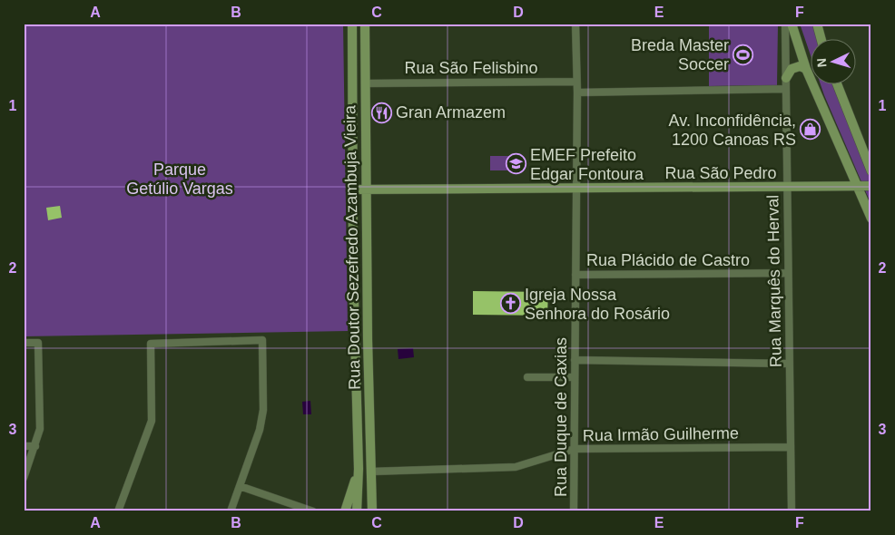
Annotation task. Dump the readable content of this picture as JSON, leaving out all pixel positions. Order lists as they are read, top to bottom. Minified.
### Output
{"streets":{"main road":["Rua São Pedro","Rua Doutor Sezefredo Azambuja Vieira"],"street":["Rua São Felisbino","Rua Plácido de Castro","Rua Marquês do Herval","Rua Duque de Caxias","Rua Irmão Guilherme"]},"crossings":[["Rua São Felisbino","Rua Doutor Sezefredo Azambuja Vieira"],["Rua São Felisbino","Rua Duque de Caxias"],["Rua São Pedro","Rua Doutor Sezefredo Azambuja Vieira"],["Rua São Pedro","Rua Marquês do Herval"],["Rua São Pedro","Rua Duque de Caxias"],["Rua Doutor Sezefredo Azambuja Vieira","Rua Irmão Guilherme"],["Rua Plácido de Castro","Rua Marquês do Herval"],["Rua Plácido de Castro","Rua Duque de Caxias"],["Rua Marquês do Herval","Rua Irmão Guilherme"],["Rua Duque de Caxias","Rua Irmão Guilherme"]],"parks":["Parque Getúlio Vargas"],"places":{"sports":["Breda Master Soccer"],"restaurant":["Gran Armazem"],"shop":["Av. Inconfidência, 1200 Canoas RS"],"school or university":["EMEF Prefeito Edgar Fontoura"],"church":["Igreja Nossa Senhora do Rosário"]},"north":"left","grid":{"columns":["A","B","C","D","E","F"],"rows":["1","2","3"]}}
